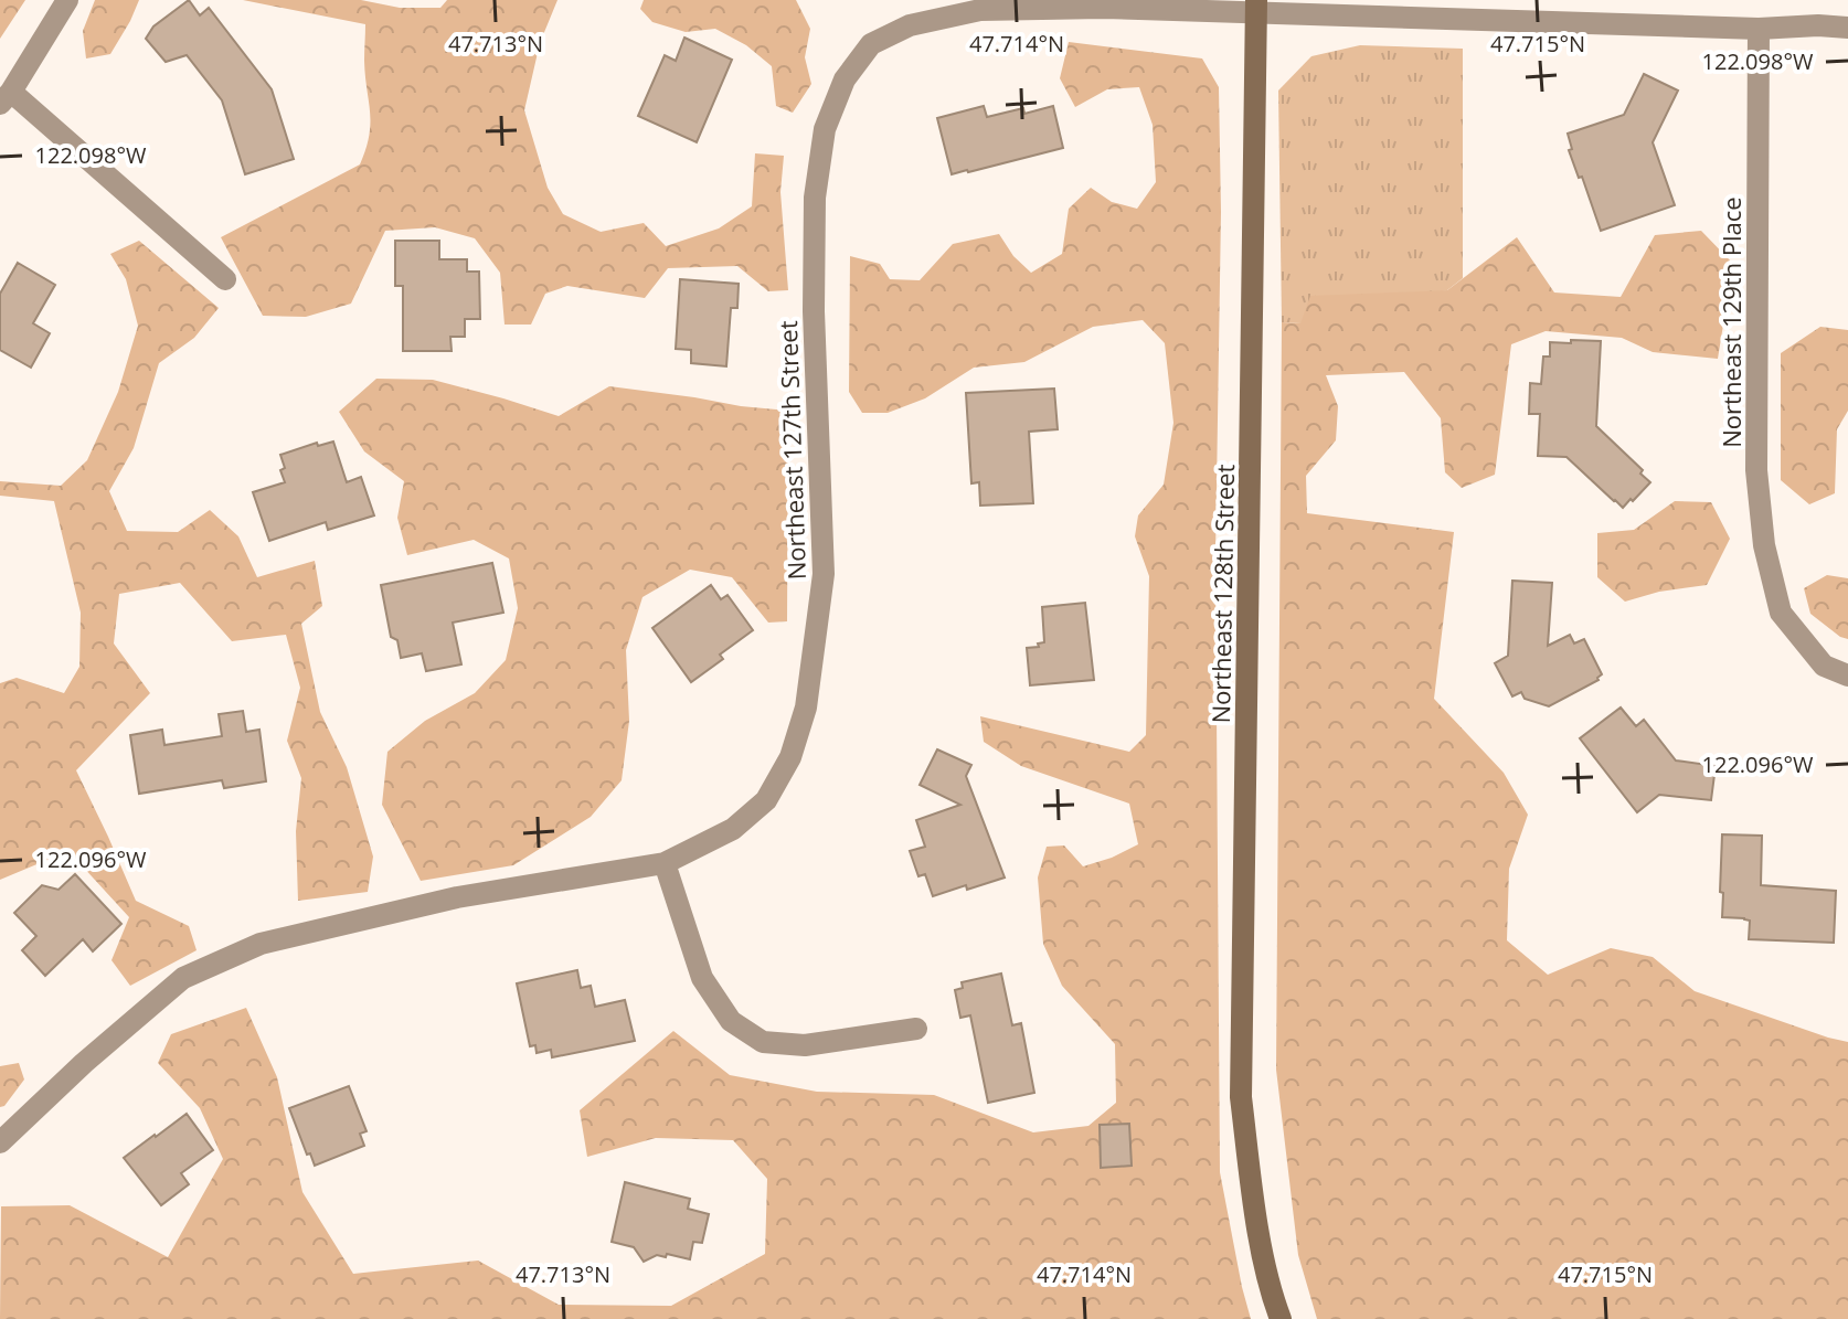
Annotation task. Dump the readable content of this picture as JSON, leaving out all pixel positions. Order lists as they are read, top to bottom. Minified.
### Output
{"streets":{"street":["Northeast 129th Place","Northeast 127th Street","Northeast 128th Street"]},"crossings":[["Northeast 129th Place","Northeast 127th Street"],["Northeast 127th Street","Northeast 128th Street"]],"coordinates":["47.713°N","47.714°N","47.715°N","122.098°W","122.096°W"]}
